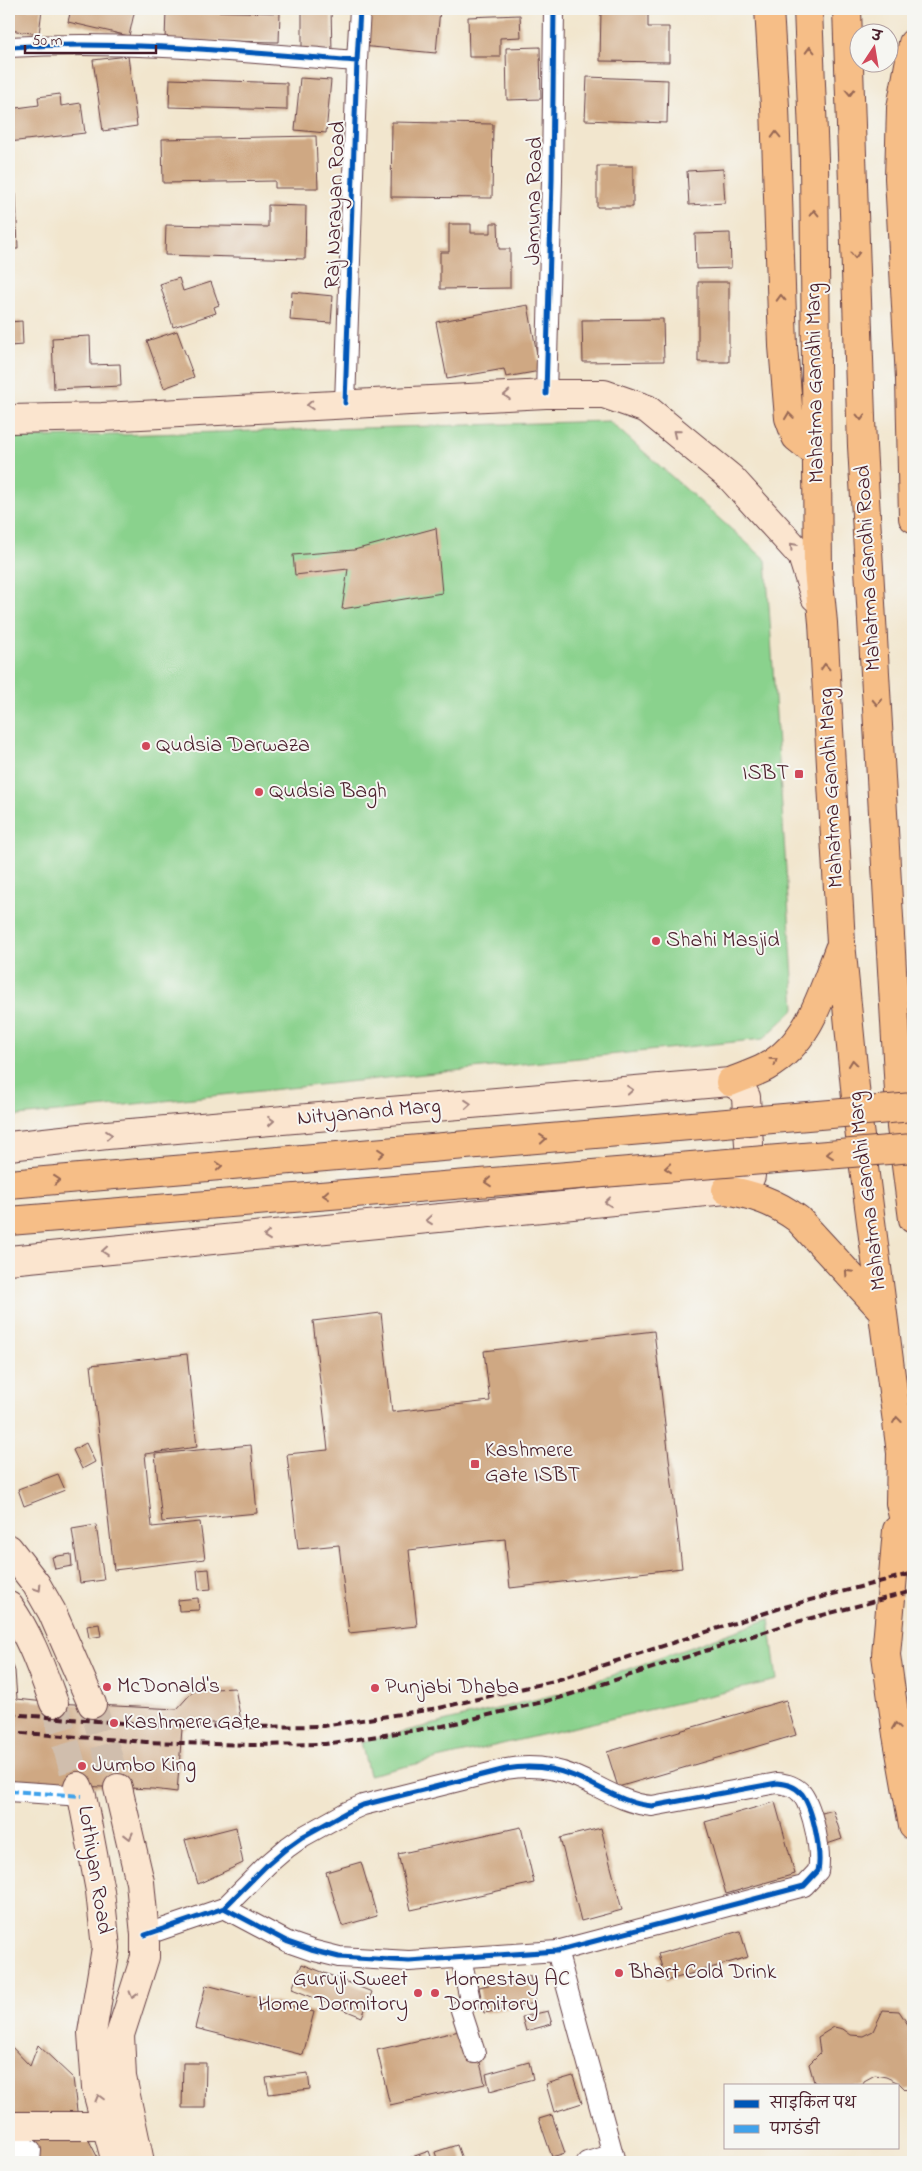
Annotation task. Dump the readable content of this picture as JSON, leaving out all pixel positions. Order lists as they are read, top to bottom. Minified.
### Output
{"streets":{"highway":["Mahatma Gandhi Marg","Mahatma Gandhi Road"],"main road":["Nityanand Marg","Lothiyan Road"],"street":["Jamuna Road","Raj Narayan Road"]},"crossings":[["Mahatma Gandhi Marg","Mahatma Gandhi Road"]],"places":{"other":["Qudsia Darwaza","Qudsia Bagh","Shahi Masjid","McDonald's","Punjabi Dhaba","Kashmere Gate","Jumbo King","Bhart Cold Drink","Guruji Sweet Home Dormitory","Homestay AC Dormitory"],"transit":["ISBT","Kashmere Gate ISBT"]},"legend":["साइकिल पथ","पगडंडी"],"scale_bar":"50 m","north":"top"}
